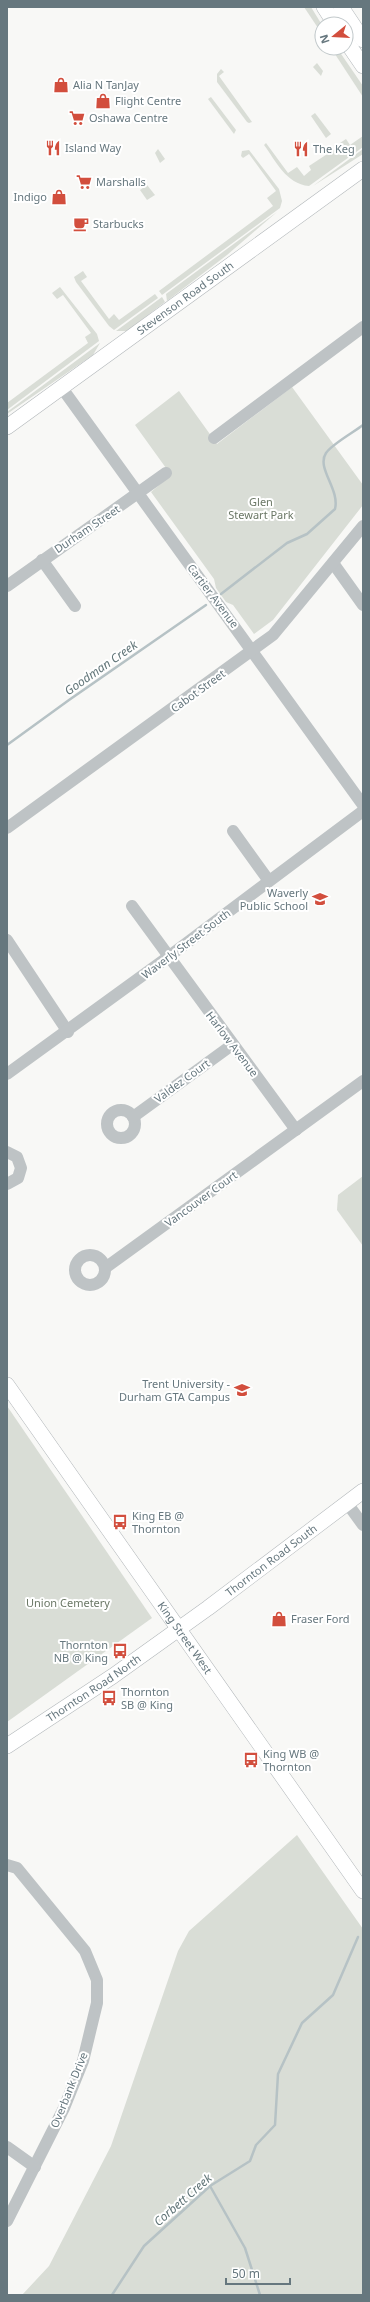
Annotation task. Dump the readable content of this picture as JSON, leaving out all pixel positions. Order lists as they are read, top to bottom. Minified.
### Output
{"streets":{"main road":["Stevenson Road South","Thornton Road South","King Street West","Thornton Road North"],"street":["Durham Street","Cartier Avenue","Cabot Street","Waverly Street South","Harlow Avenue","Valdez Court","Vancouver Court","Overbank Drive"]},"crossings":[["Stevenson Road South","Cartier Avenue"],["Durham Street","Cartier Avenue"],["Cartier Avenue","Cabot Street"],["Waverly Street South","Harlow Avenue"],["Harlow Avenue","Valdez Court"],["Harlow Avenue","Vancouver Court"],["Thornton Road South","King Street West"],["Thornton Road South","Thornton Road North"],["King Street West","Thornton Road North"]],"water":["Goodman Creek","Corbett Creek"],"parks":["Glen Stewart Park","Union Cemetery"],"places":{"shop":["Alia N TanJay","Flight Centre","Indigo","Fraser Ford"],"supermarket":["Oshawa Centre","Marshalls"],"restaurant":["Island Way","The Keg"],"cafe":["Starbucks"],"school or university":["Waverly Public School","Trent University - Durham GTA Campus"],"bus stop":["King EB @ Thornton","Thornton NB @ King","Thornton SB @ King","King WB @ Thornton"]},"scale_bar":"50 m","north":"left"}
